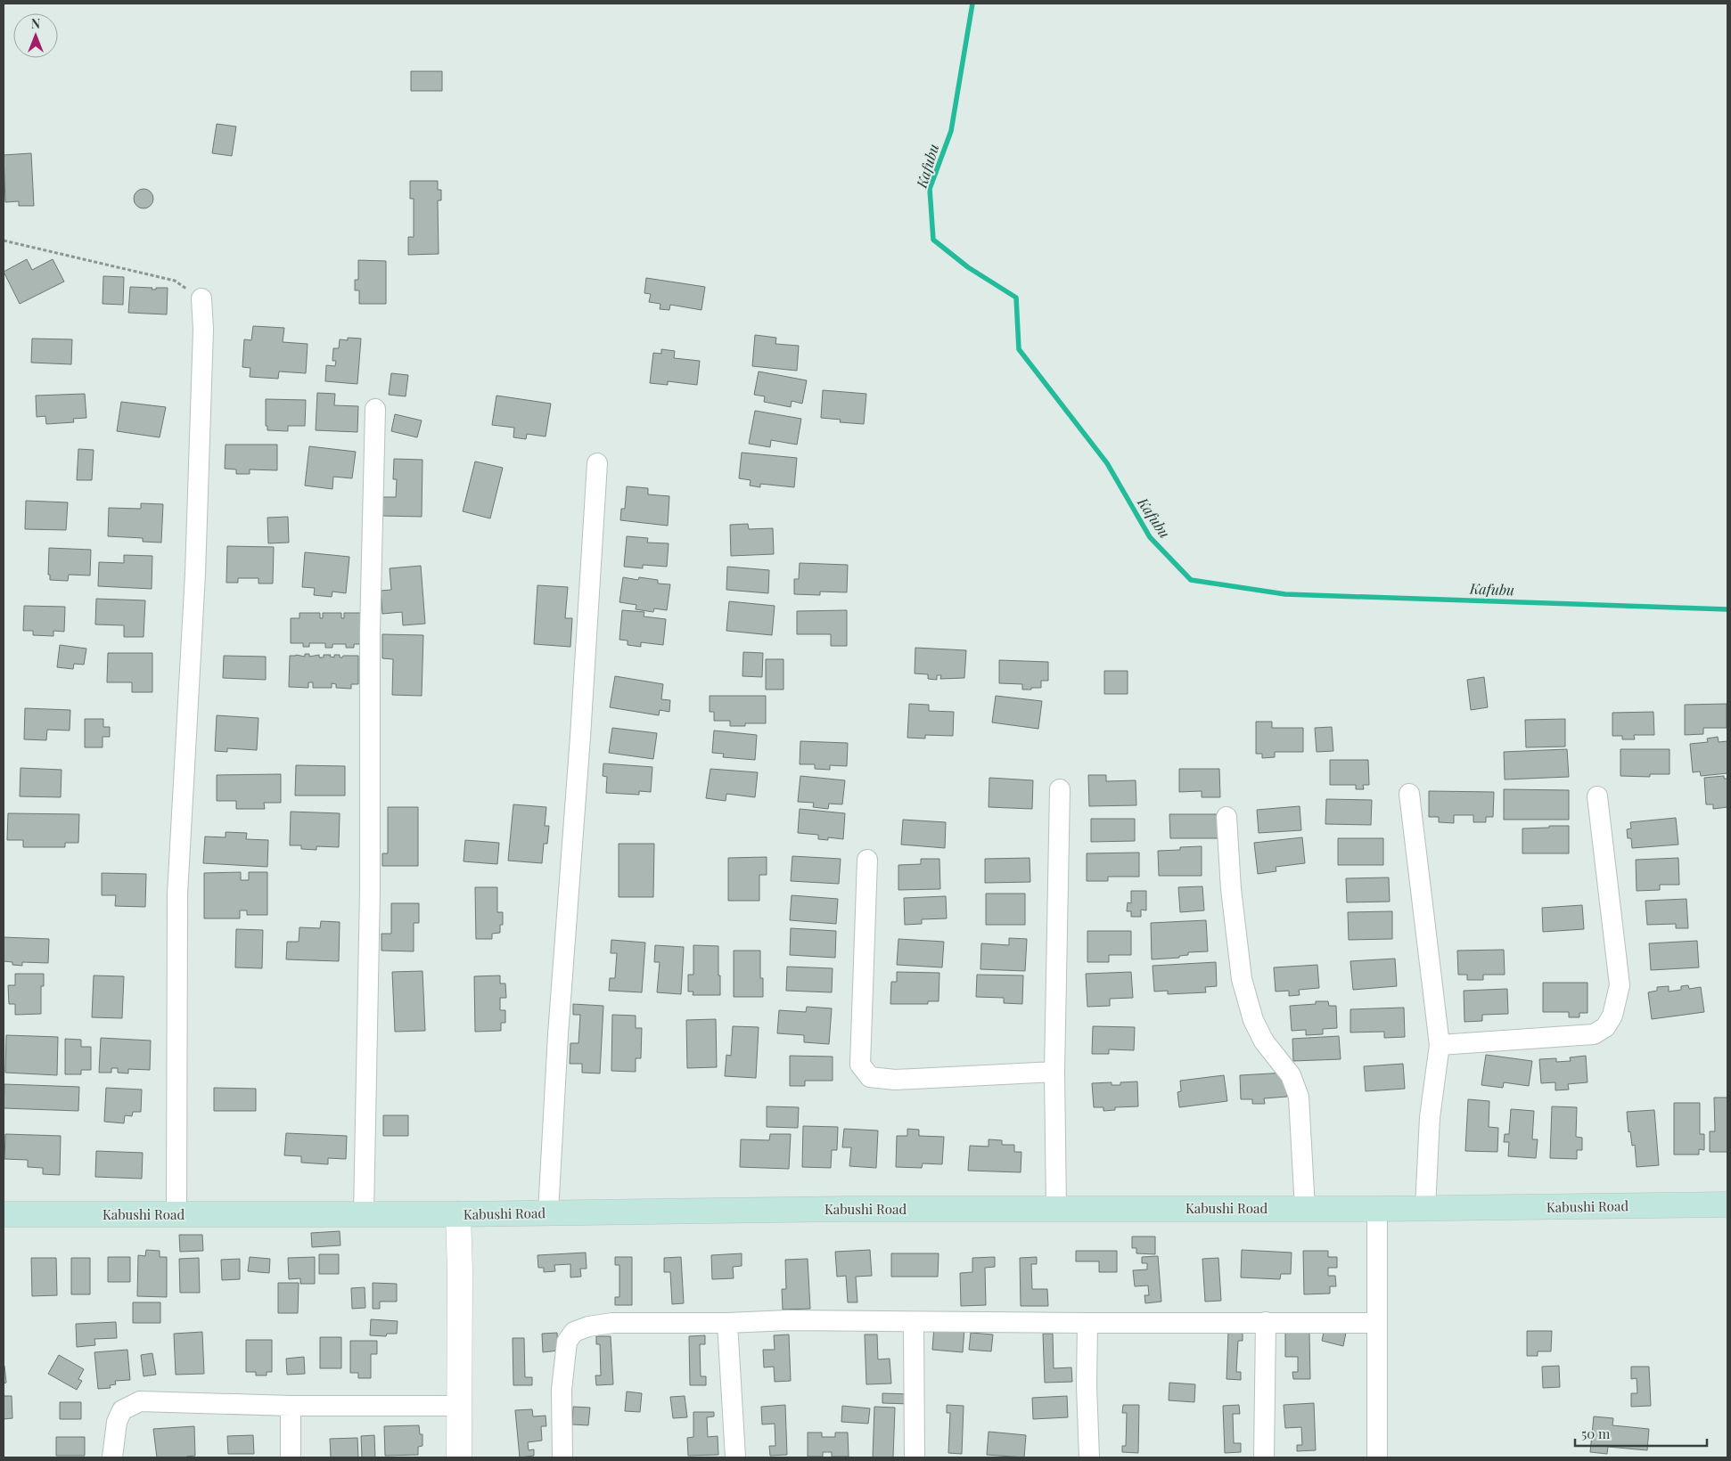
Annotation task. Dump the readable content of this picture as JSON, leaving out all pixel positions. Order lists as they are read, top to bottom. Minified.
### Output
{"streets":{"main road":["Kabushi Road"]},"water":["Kafubu"],"scale_bar":"50 m","north":"top"}
